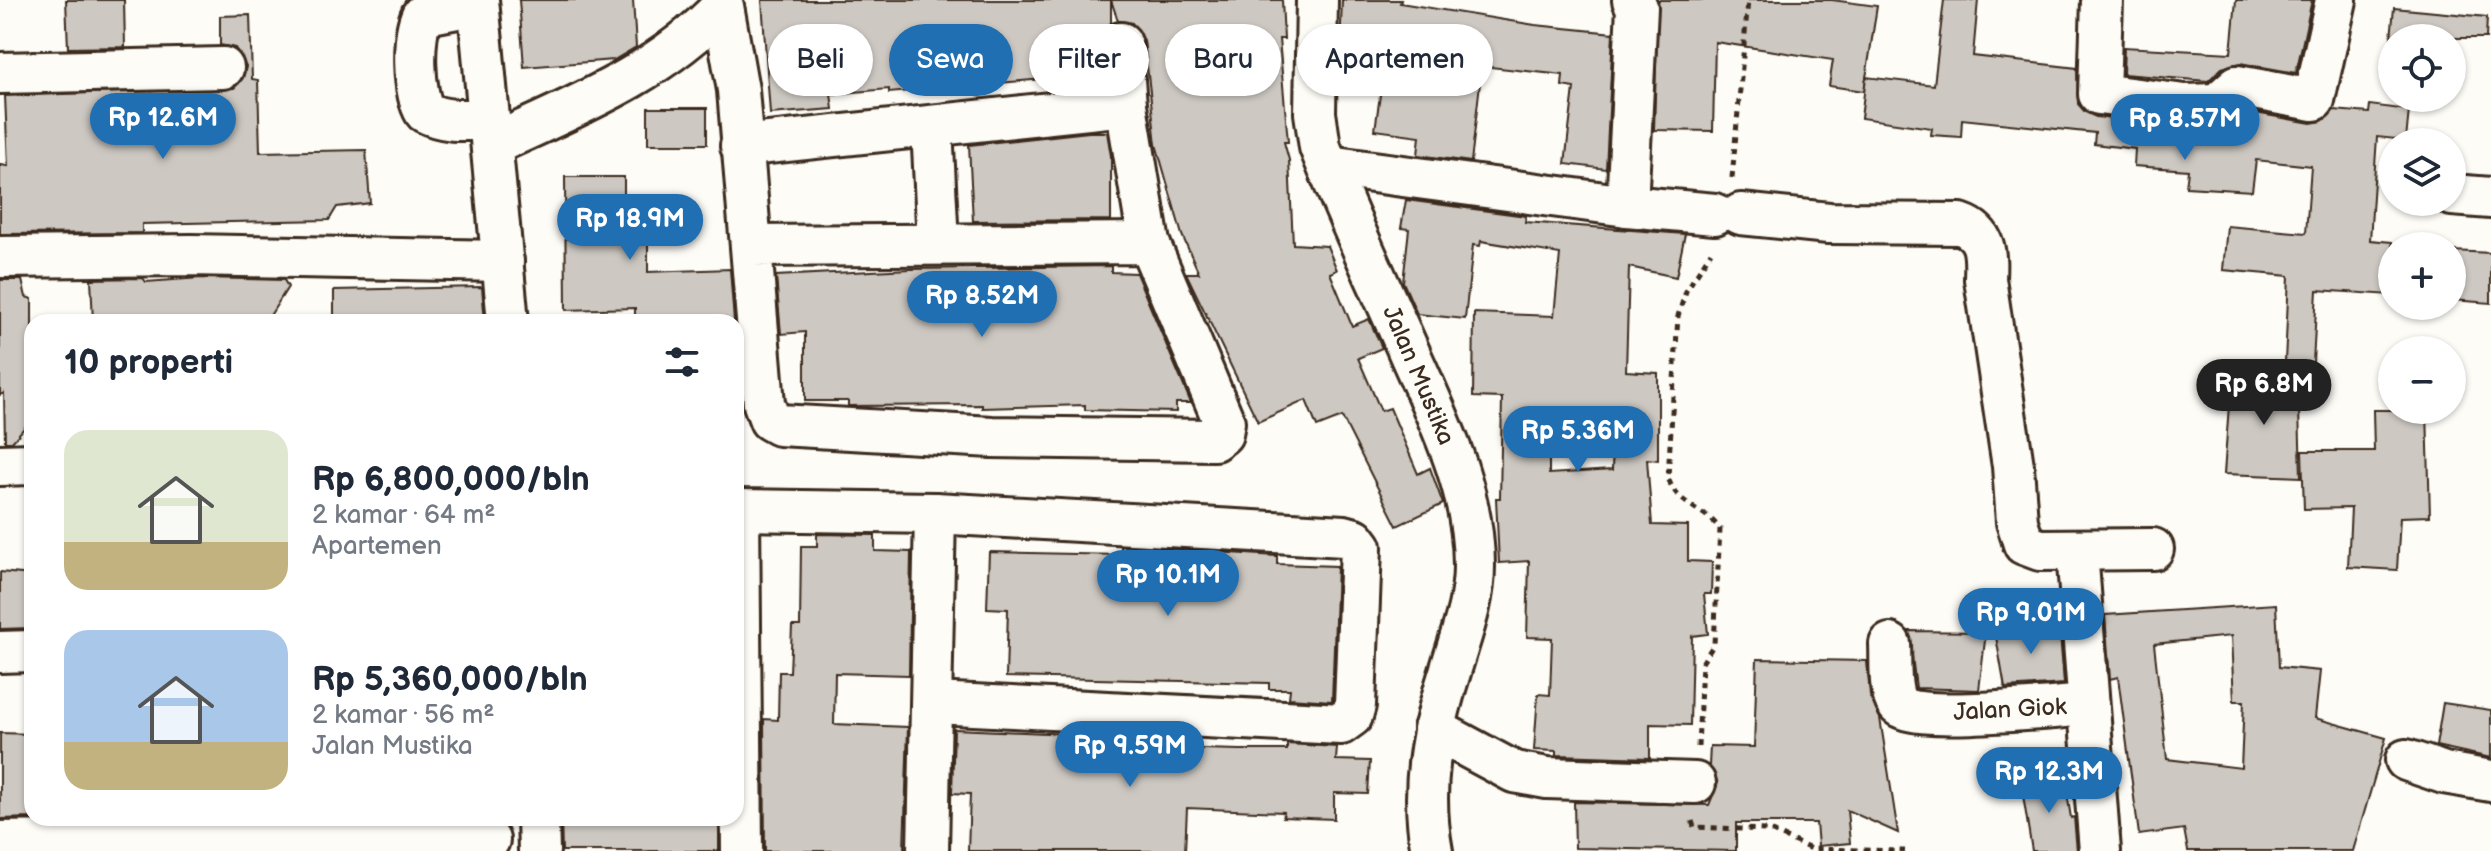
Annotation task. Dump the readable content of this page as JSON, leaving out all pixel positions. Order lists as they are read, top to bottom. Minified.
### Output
{"streets":{"street":["Jalan Mustika","Jalan Giok"]},"page":{"map_buttons":["+","−"],"chip":["Beli","Sewa","Filter","Baru","Apartemen"],"price":["Rp 12.6M","Rp 8.57M","Rp 18.9M","Rp 8.52M","Rp 6.8M","Rp 5.36M","Rp 10.1M","Rp 9.01M","Rp 9.59M","Rp 12.3M"],"heading":"10 properti","list":[{"name":"Rp 6,800,000/bln","note":"2 kamar · 64 m² · Apartemen"},{"name":"Rp 5,360,000/bln","note":"2 kamar · 56 m² · Jalan Mustika"}]}}
